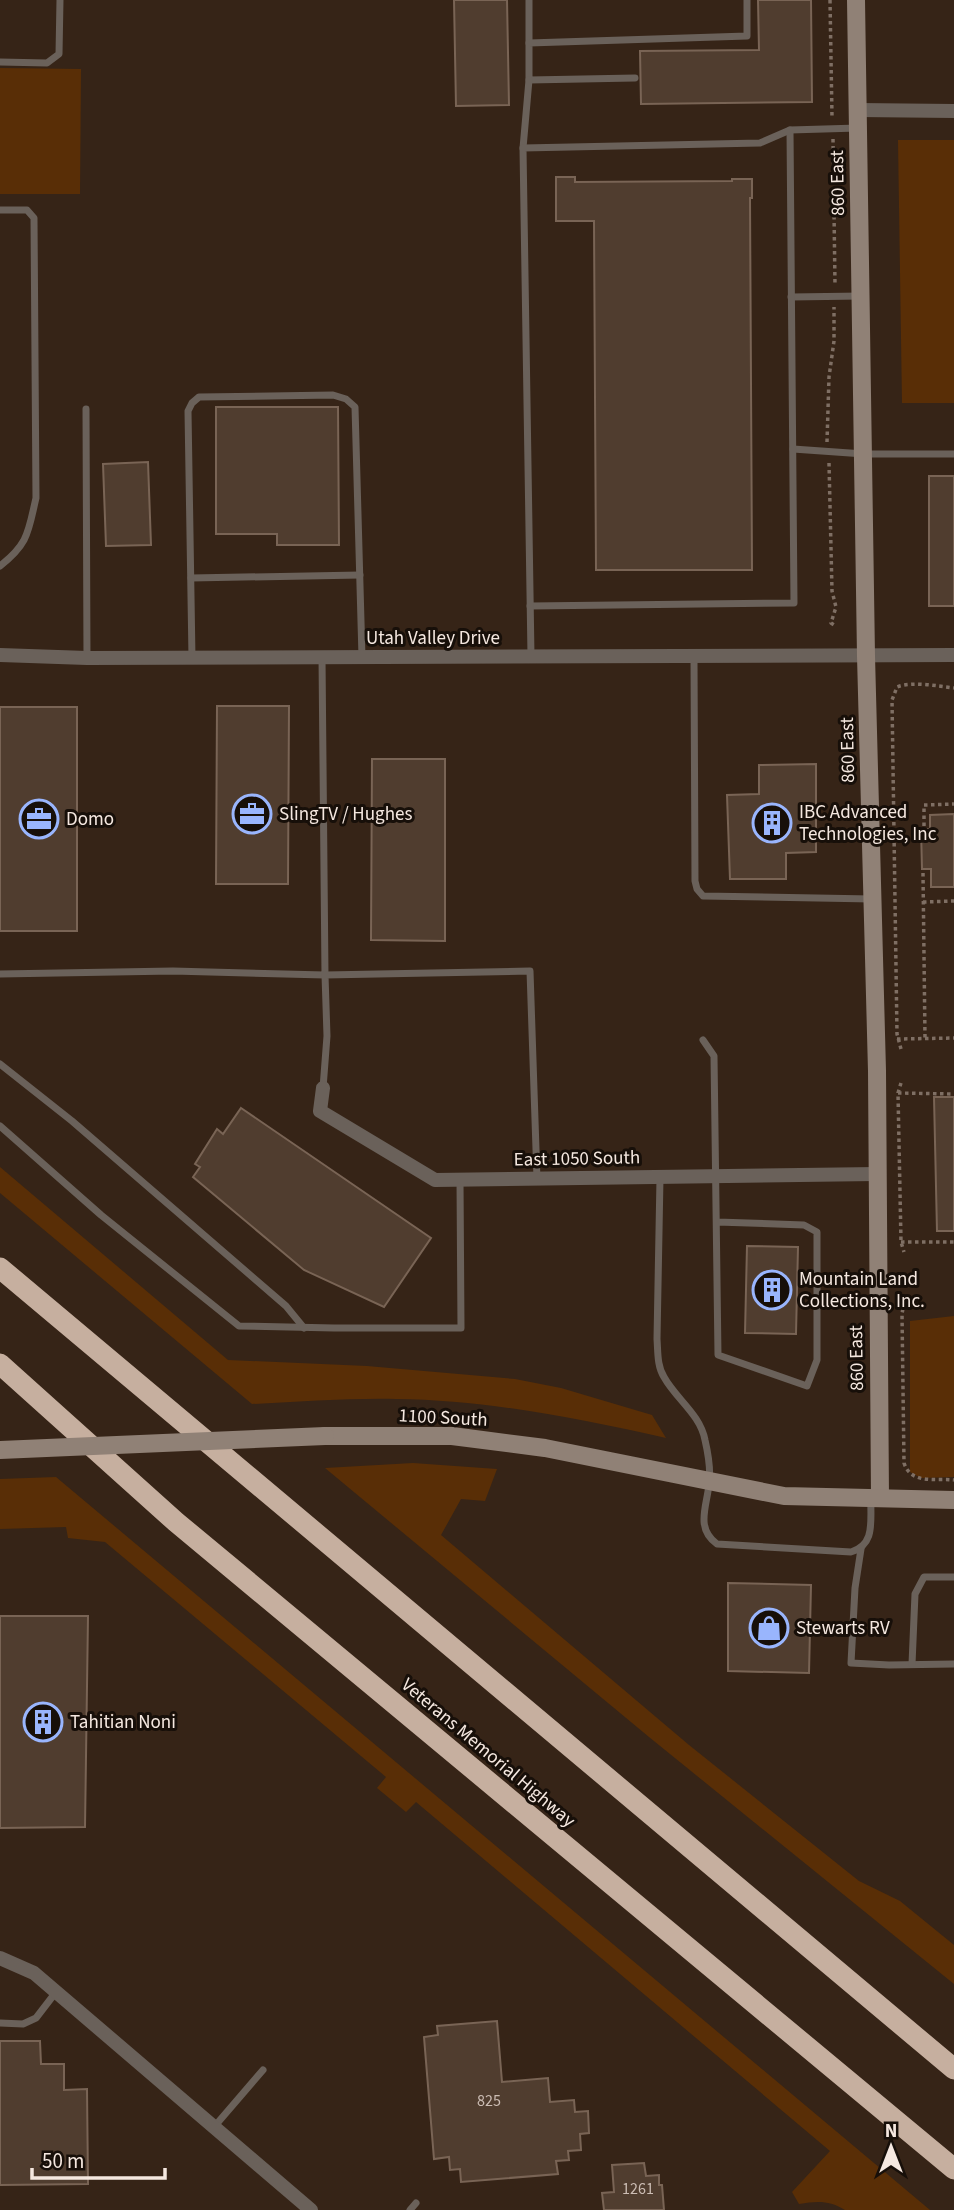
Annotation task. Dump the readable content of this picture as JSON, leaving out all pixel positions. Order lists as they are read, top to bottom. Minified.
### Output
{"streets":{"highway":["Veterans Memorial Highway"],"street":["860 East","Utah Valley Drive","East 1050 South","1100 South"]},"crossings":[["860 East","Utah Valley Drive"],["860 East","East 1050 South"],["860 East","1100 South"]],"places":{"office":["SlingTV / Hughes","Domo"],"building":["IBC Advanced Technologies, Inc","Mountain Land Collections, Inc.","Tahitian Noni"],"shop":["Stewarts RV"]},"house_numbers":["825","1261"],"scale_bar":"50 m","north":"top"}
